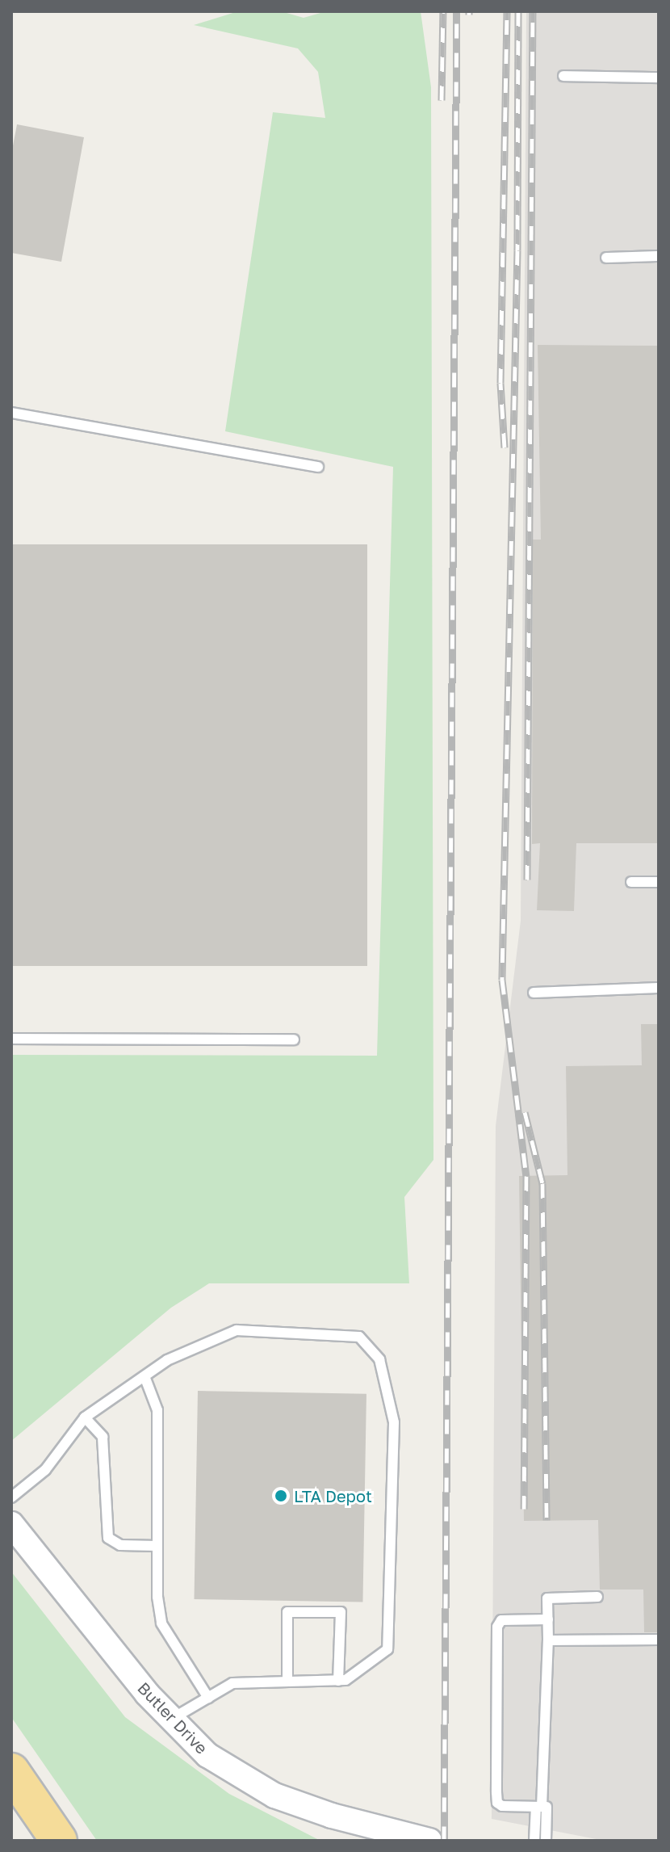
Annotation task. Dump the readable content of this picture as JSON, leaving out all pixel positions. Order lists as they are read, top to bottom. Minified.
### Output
{"streets":{"street":["Butler Drive"]},"places":["LTA Depot"]}
